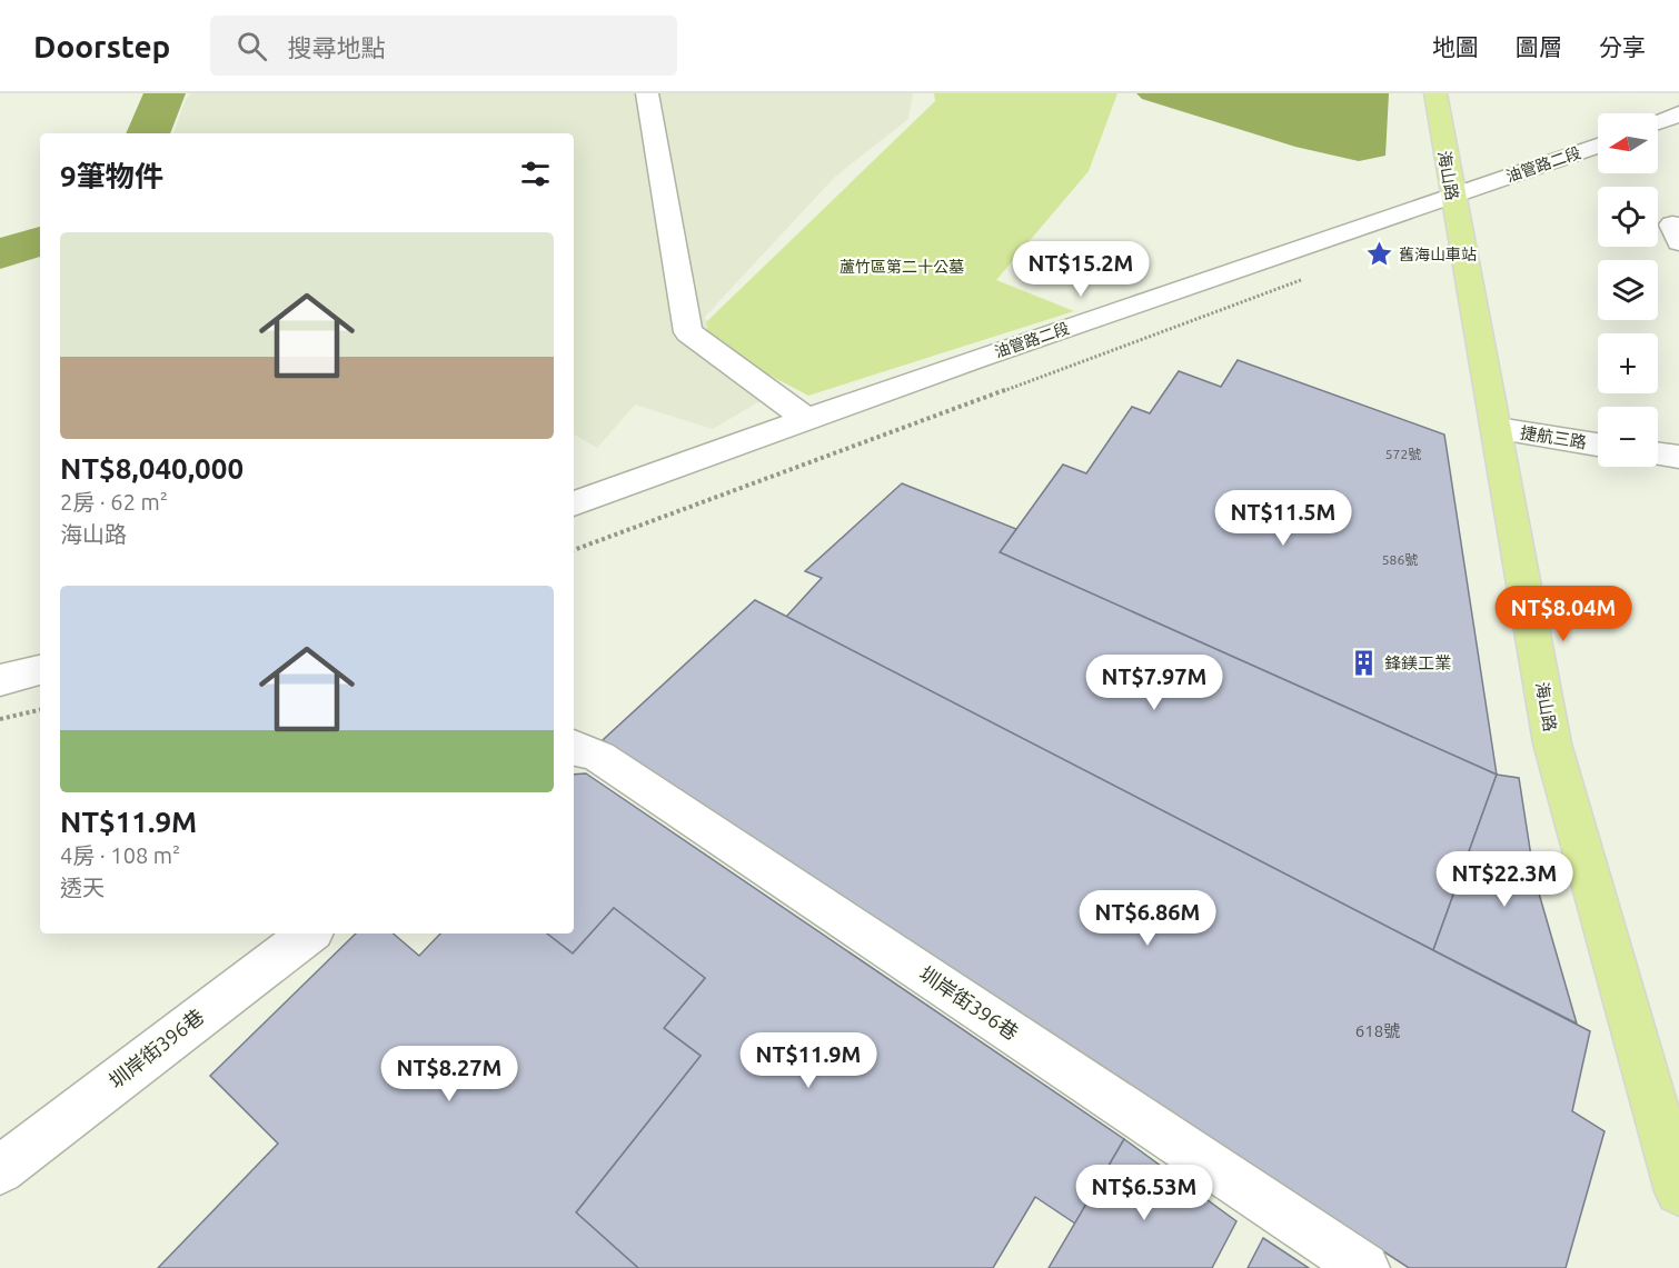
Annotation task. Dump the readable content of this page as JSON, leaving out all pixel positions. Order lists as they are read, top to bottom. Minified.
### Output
{"streets":{"main road":["海山路"],"street":["油管路二段","捷航三路","圳岸街396巷"]},"crossings":[["油管路二段","海山路"],["海山路","捷航三路"]],"parks":["蘆竹區第二十公墓"],"places":{"place":["舊海山車站"],"building":["鋒鎂工業"]},"house_numbers":["572號","586號","618號"],"north":"left","page":{"header":"Doorstep","search":"搜尋地點","nav":["地圖","圖層","分享"],"map_buttons":["+","−"],"heading":"9筆物件","list":[{"name":"NT$8,040,000","note":"2房 · 62 m² · 海山路"},{"name":"NT$11.9M","note":"4房 · 108 m² · 透天"}],"price":["NT$15.2M","NT$11.5M","NT$8.04M","NT$7.97M","NT$22.3M","NT$6.86M","NT$11.9M","NT$8.27M","NT$6.53M"]}}
